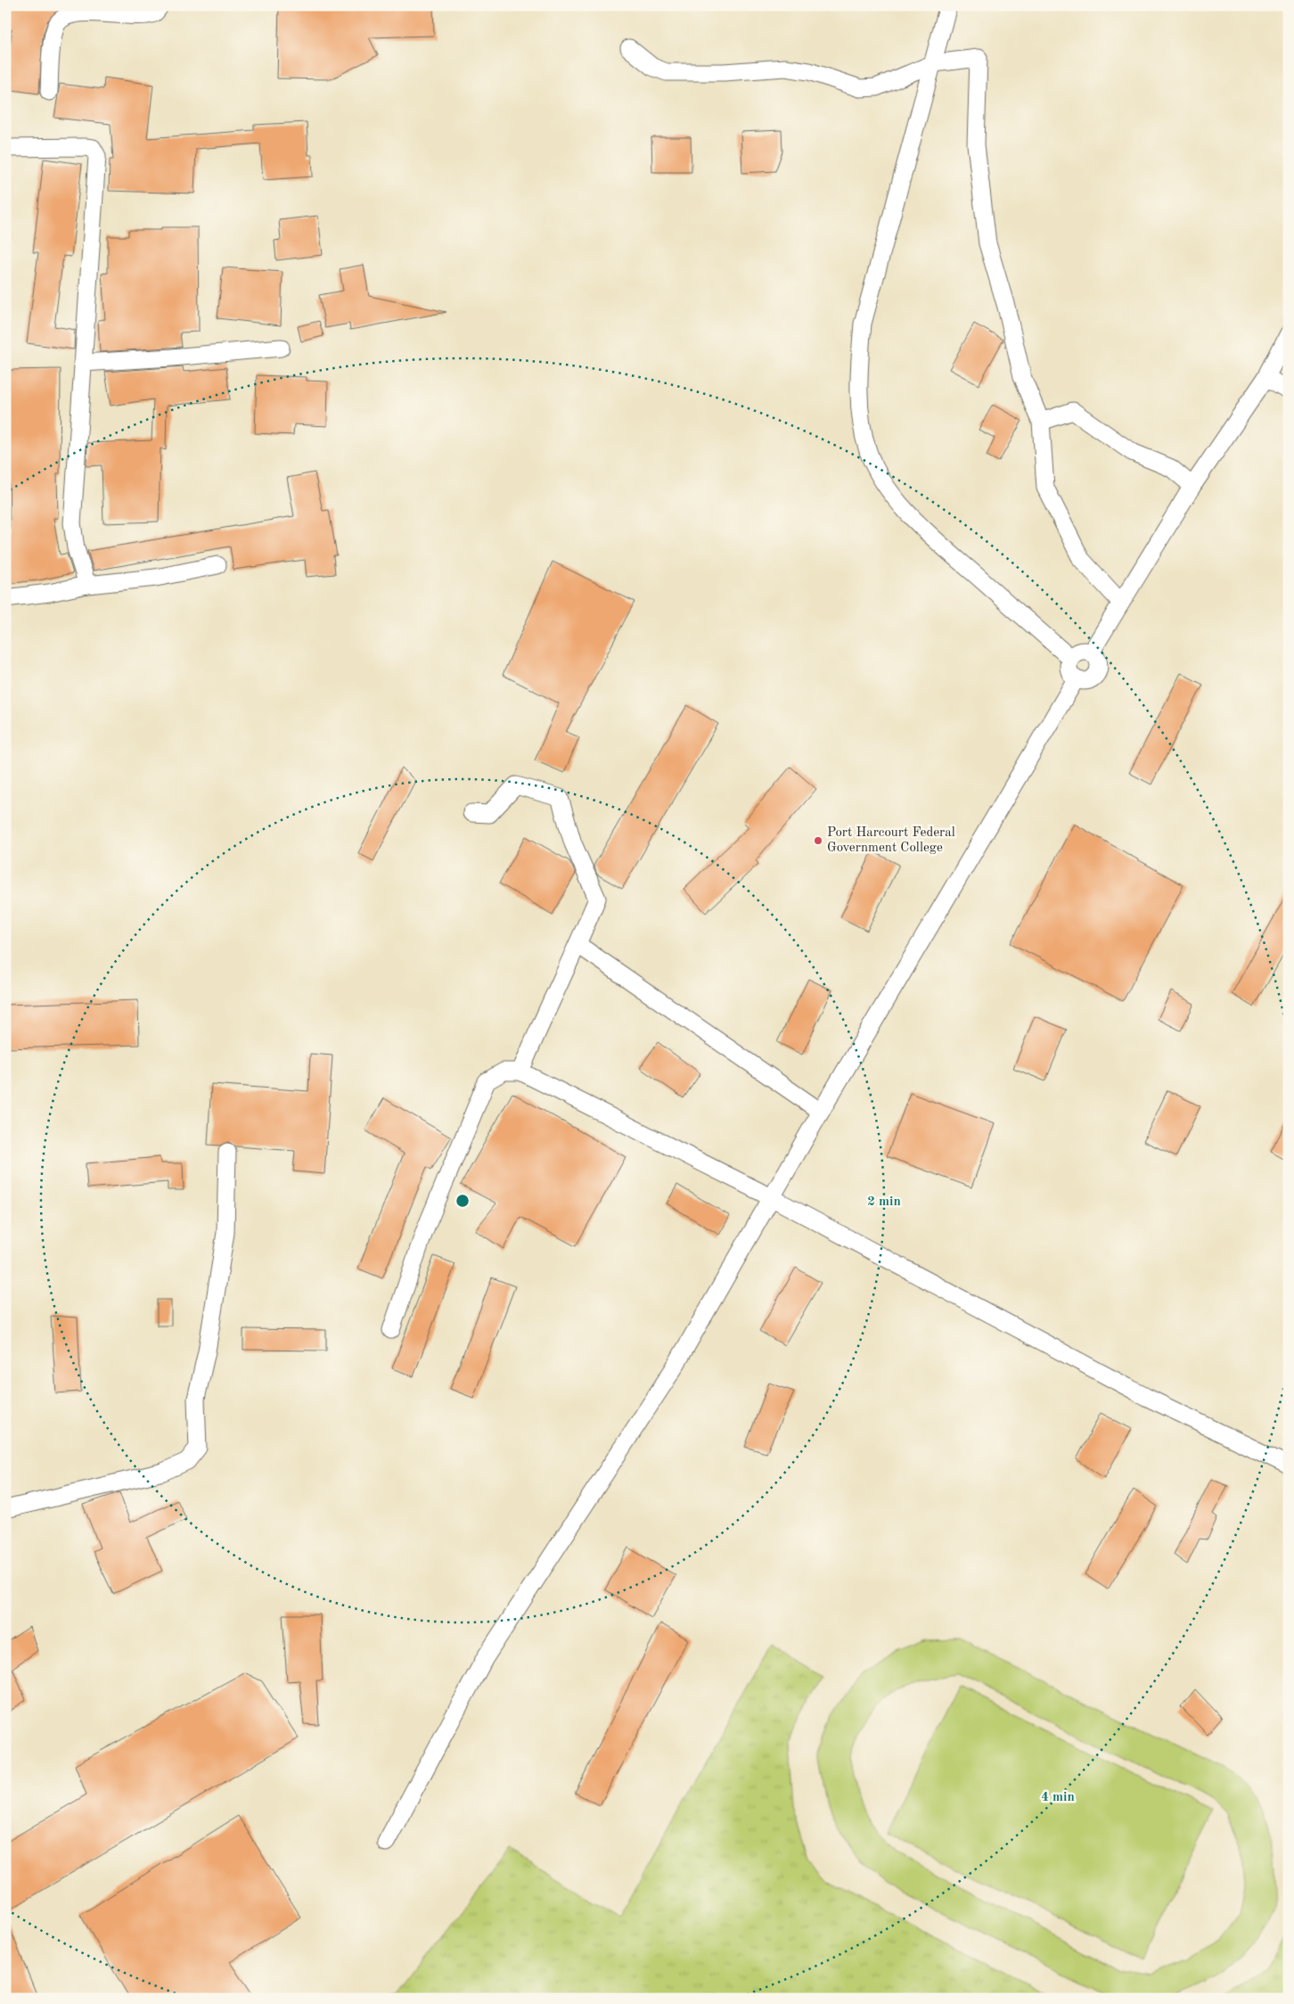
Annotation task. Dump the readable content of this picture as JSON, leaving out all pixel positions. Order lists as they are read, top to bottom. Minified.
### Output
{"places":["Port Harcourt Federal Government College"],"rings":["2 min","4 min"]}
